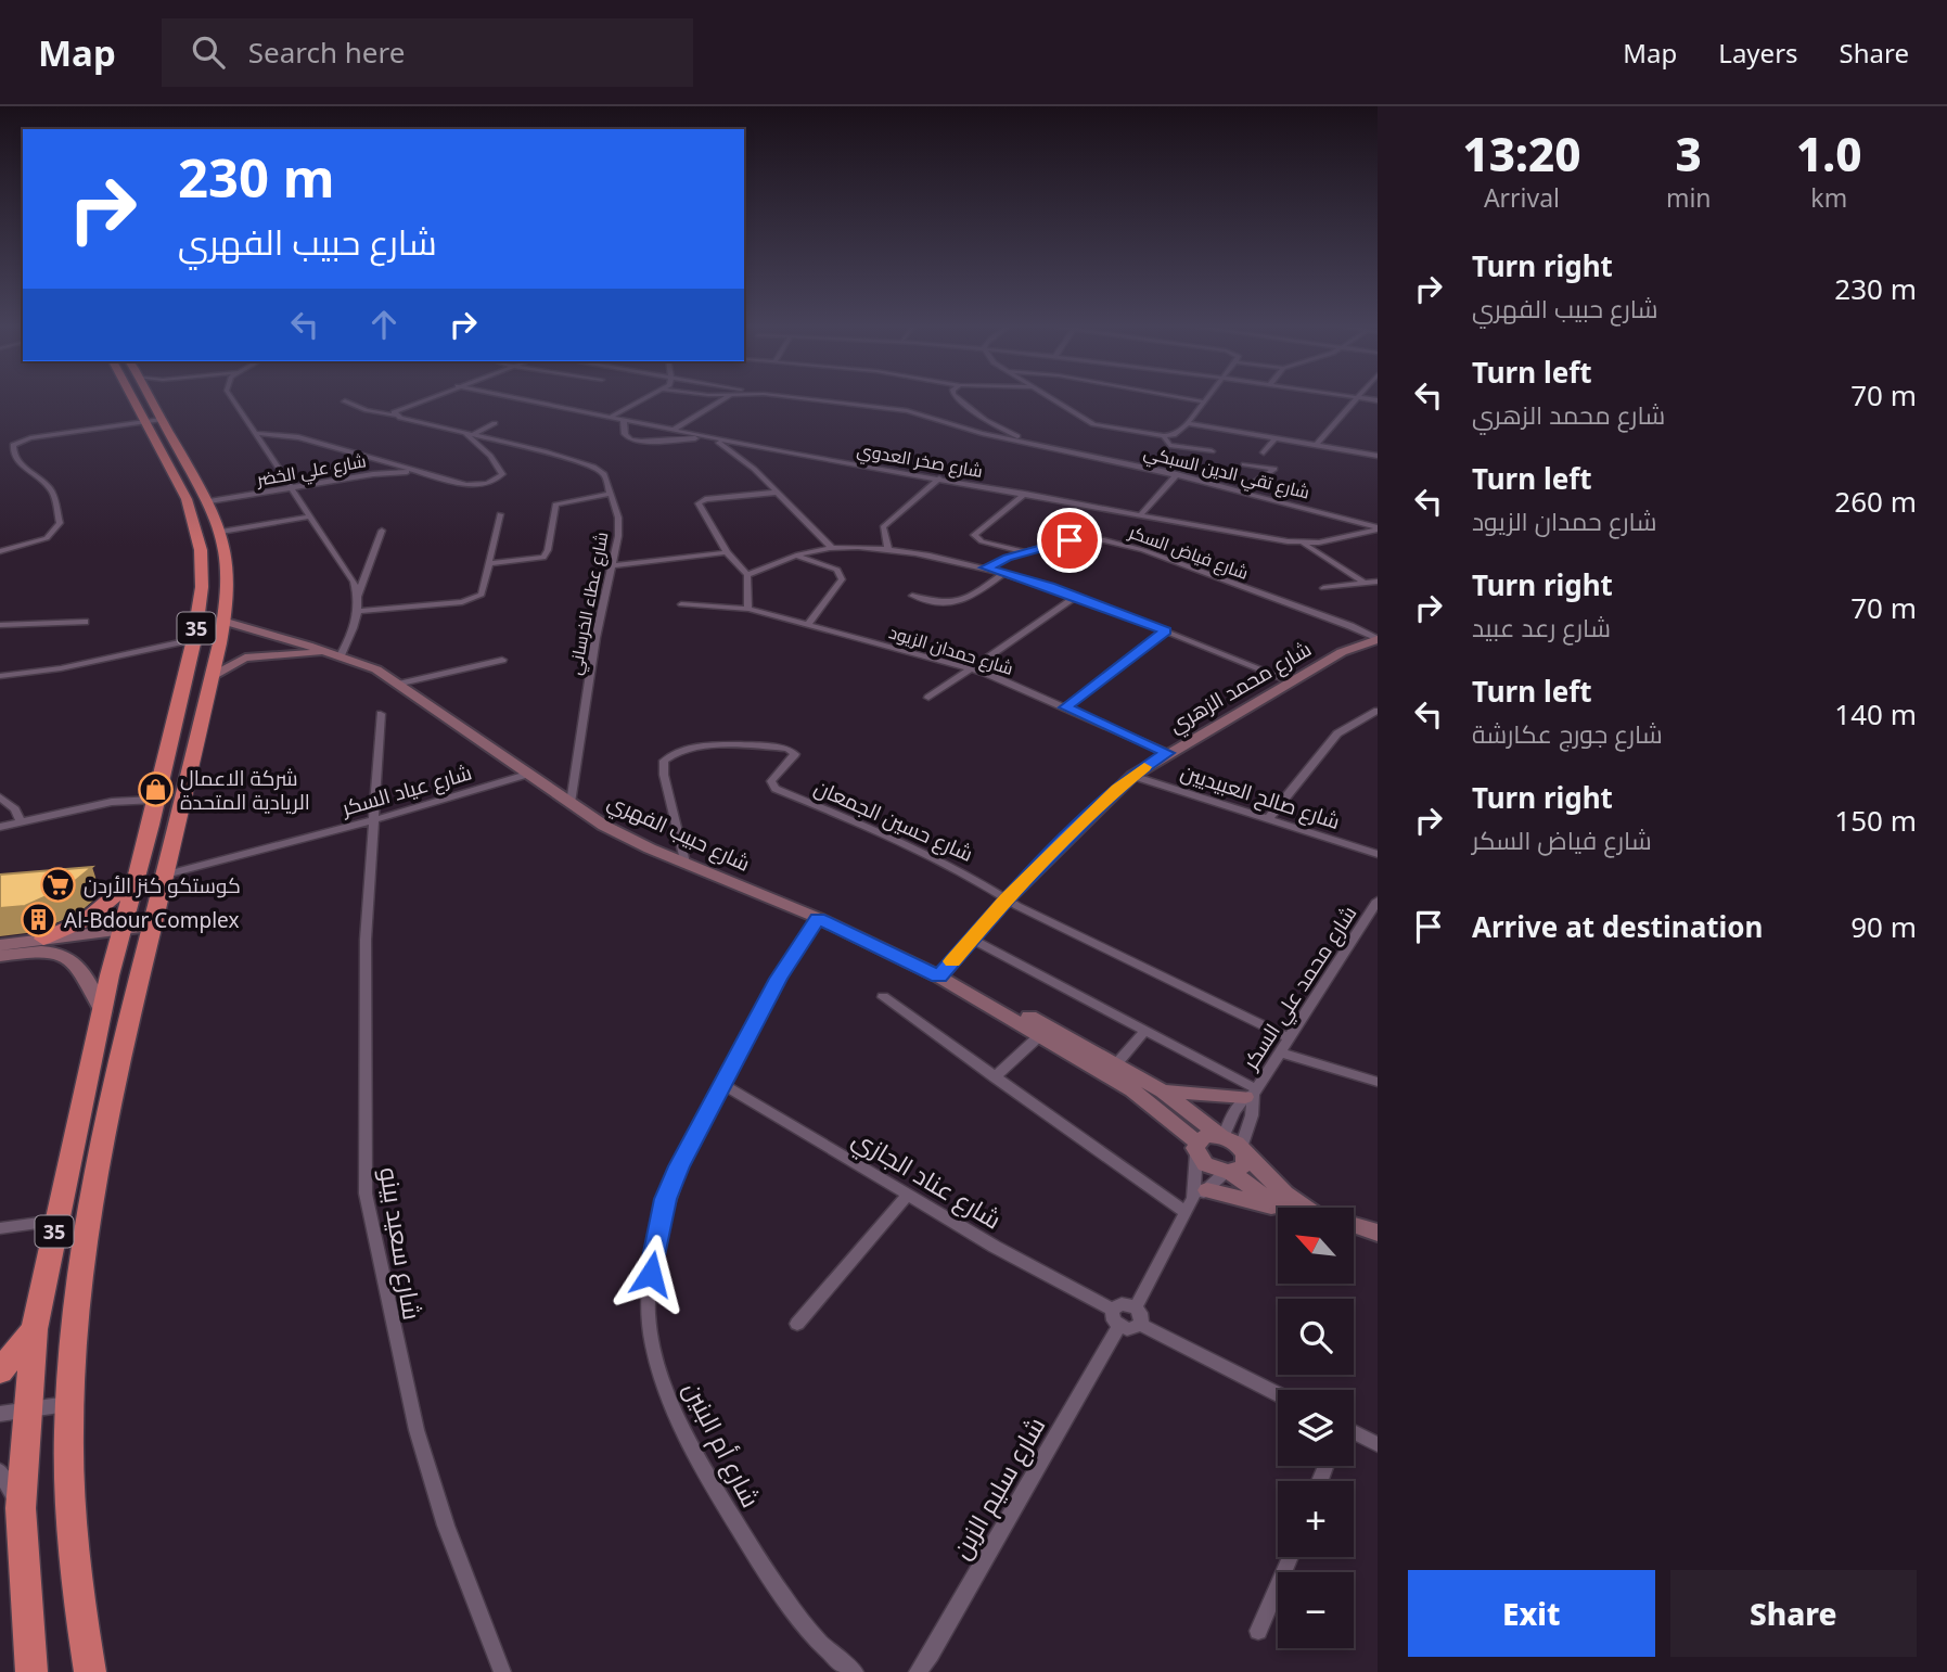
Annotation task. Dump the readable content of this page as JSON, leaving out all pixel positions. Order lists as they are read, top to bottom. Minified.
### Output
{"streets":{"highway":["35"],"street":["شارع صخر العدوي","شارع علي الخضر","شارع تقي الدين السبكي","شارع فياض السكر","شارع عطاء الخرساني","شارع حمدان الزيود","شارع محمد الزهري","شارع عياد السكر","شارع صالح العبيديين","شارع حسين الجمعان","شارع حبيب الفهري","شارع محمد علي السكر","شارع عناد الجازي","شارع سعيد بينو","شارع أم البنين","شارع سليم الزبن"]},"crossings":[["شارع صخر العدوي","شارع تقي الدين السبكي"],["شارع علي الخضر","35"],["شارع فياض السكر","شارع محمد الزهري"],["شارع عطاء الخرساني","شارع حبيب الفهري"],["35","شارع عياد السكر"],["35","شارع حبيب الفهري"],["شارع حمدان الزيود","شارع محمد الزهري"],["شارع محمد الزهري","شارع صالح العبيديين"],["شارع محمد الزهري","شارع حسين الجمعان"],["شارع محمد الزهري","شارع حبيب الفهري"],["شارع عياد السكر","شارع حبيب الفهري"],["شارع عياد السكر","شارع سعيد بينو"],["شارع حسين الجمعان","شارع حبيب الفهري"],["شارع حسين الجمعان","شارع محمد علي السكر"],["شارع حبيب الفهري","شارع محمد علي السكر"],["شارع حبيب الفهري","شارع أم البنين"],["شارع عناد الجازي","شارع أم البنين"],["شارع عناد الجازي","شارع سليم الزبن"]],"places":{"shop":["شركة الاعمال الريادية المتحدة"],"supermarket":["كوستكو كنز الأردن"],"building":["Al-Bdour Complex"]},"north":"top left","page":{"header":"Map","search":"Search here","nav":["Map","Layers","Share"],"eta":["13:20","Arrival","3","min","1.0","km"],"turn":["230 m","شارع حبيب الفهري"],"list":[{"name":"Turn right","note":"شارع حبيب الفهري","value":"230 m"},{"name":"Turn left","note":"شارع محمد الزهري","value":"70 m"},{"name":"Turn left","note":"شارع حمدان الزيود","value":"260 m"},{"name":"Turn right","note":"شارع رعد عبيد","value":"70 m"},{"name":"Turn left","note":"شارع جورج عكارشة","value":"140 m"},{"name":"Turn right","note":"شارع فياض السكر","value":"150 m"},{"name":"Arrive at destination","value":"90 m"}],"map_buttons":["+","−"],"buttons":["Exit","Share"]}}
